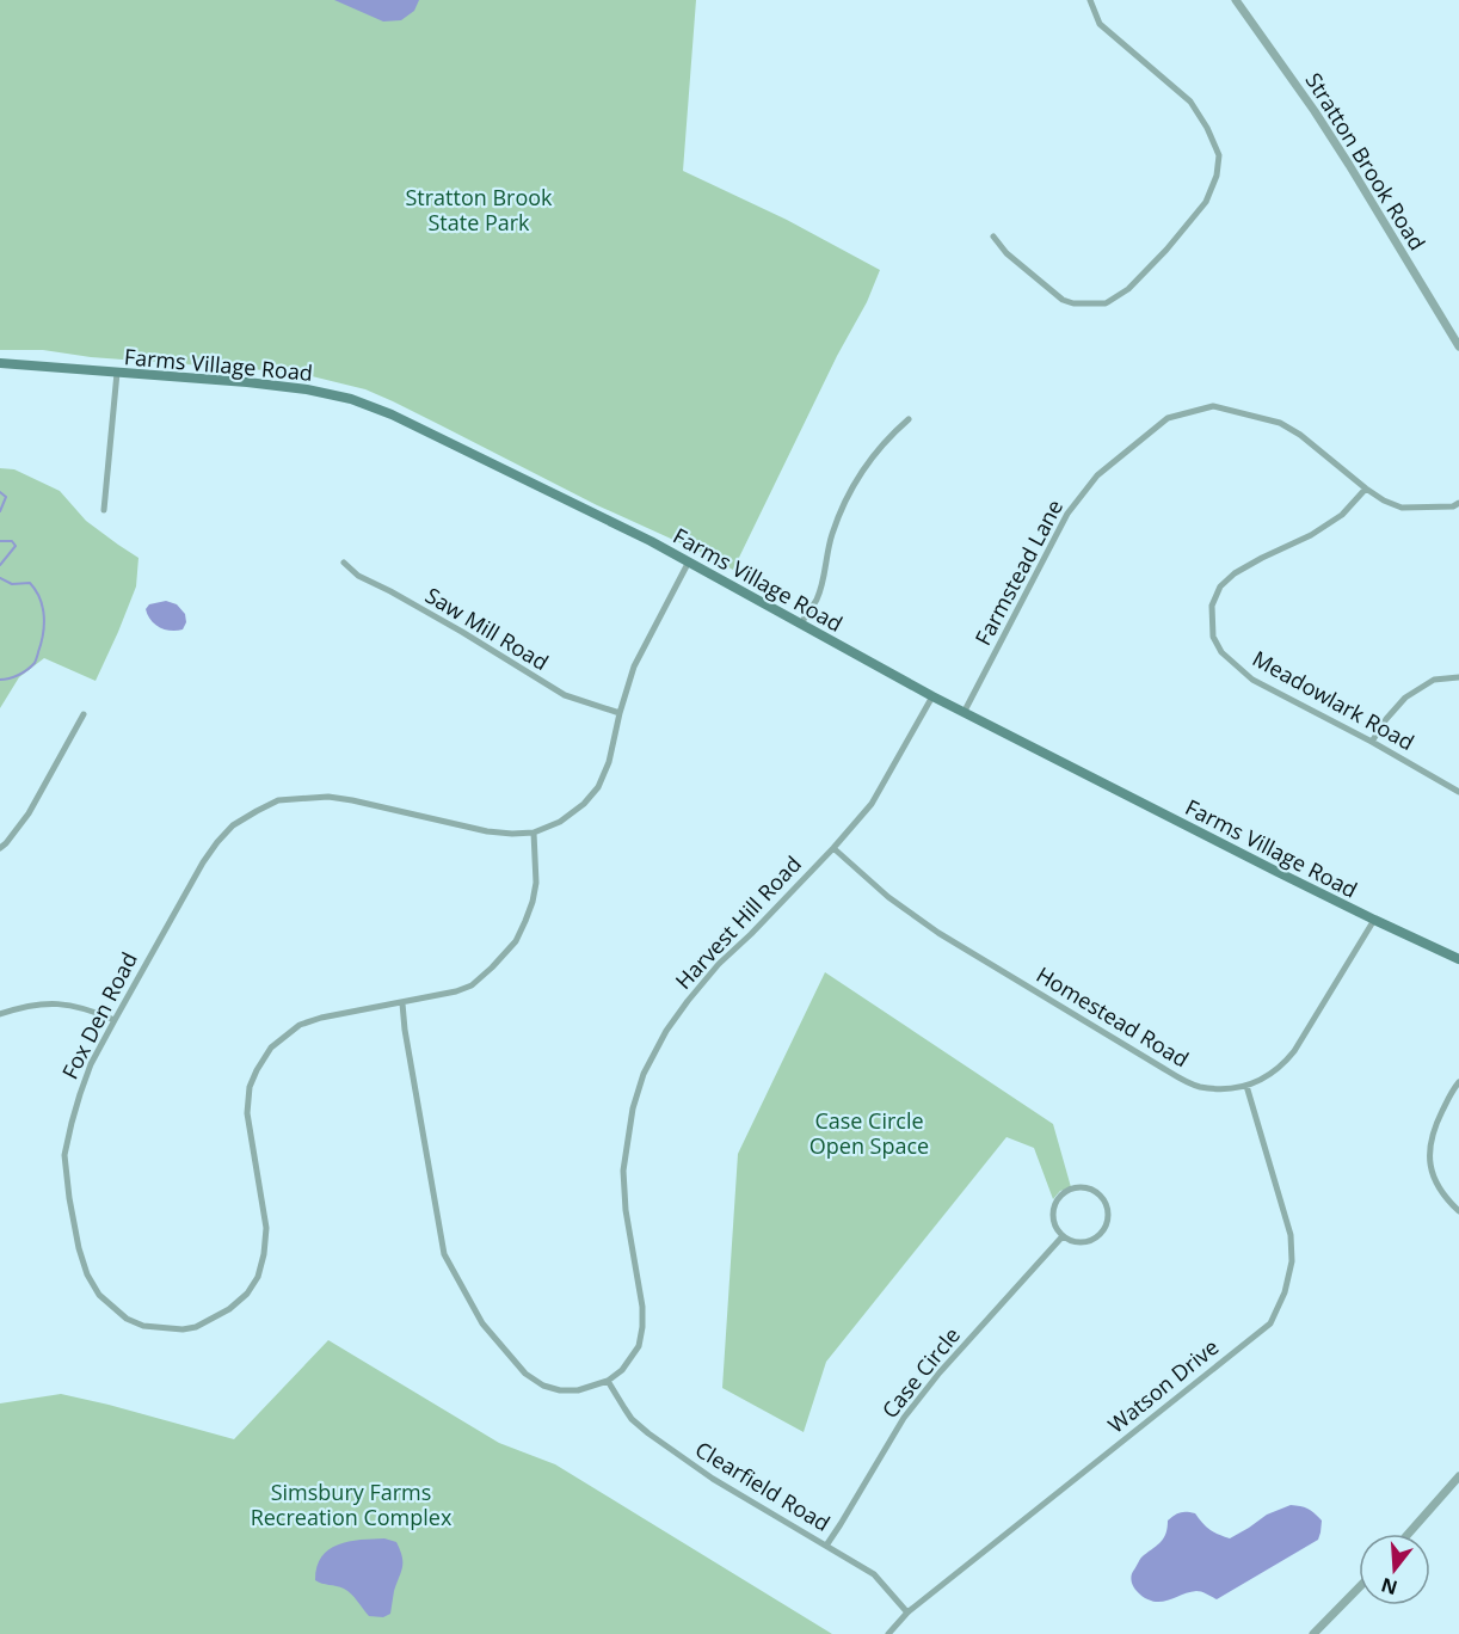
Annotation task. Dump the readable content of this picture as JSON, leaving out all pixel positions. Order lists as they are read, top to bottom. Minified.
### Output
{"streets":{"main road":["Farms Village Road"],"street":["Stratton Brook Road","Farmstead Lane","Saw Mill Road","Meadowlark Road","Harvest Hill Road","Fox Den Road","Homestead Road","Case Circle","Watson Drive","Clearfield Road"]},"crossings":[["Farms Village Road","Farmstead Lane"],["Farms Village Road","Harvest Hill Road"],["Farms Village Road","Fox Den Road"],["Farms Village Road","Homestead Road"],["Farmstead Lane","Meadowlark Road"],["Saw Mill Road","Fox Den Road"],["Harvest Hill Road","Fox Den Road"],["Harvest Hill Road","Homestead Road"],["Harvest Hill Road","Clearfield Road"],["Homestead Road","Watson Drive"],["Case Circle","Clearfield Road"],["Watson Drive","Clearfield Road"]],"parks":["Stratton Brook State Park","Case Circle Open Space","Simsbury Farms Recreation Complex"],"north":"bottom"}
